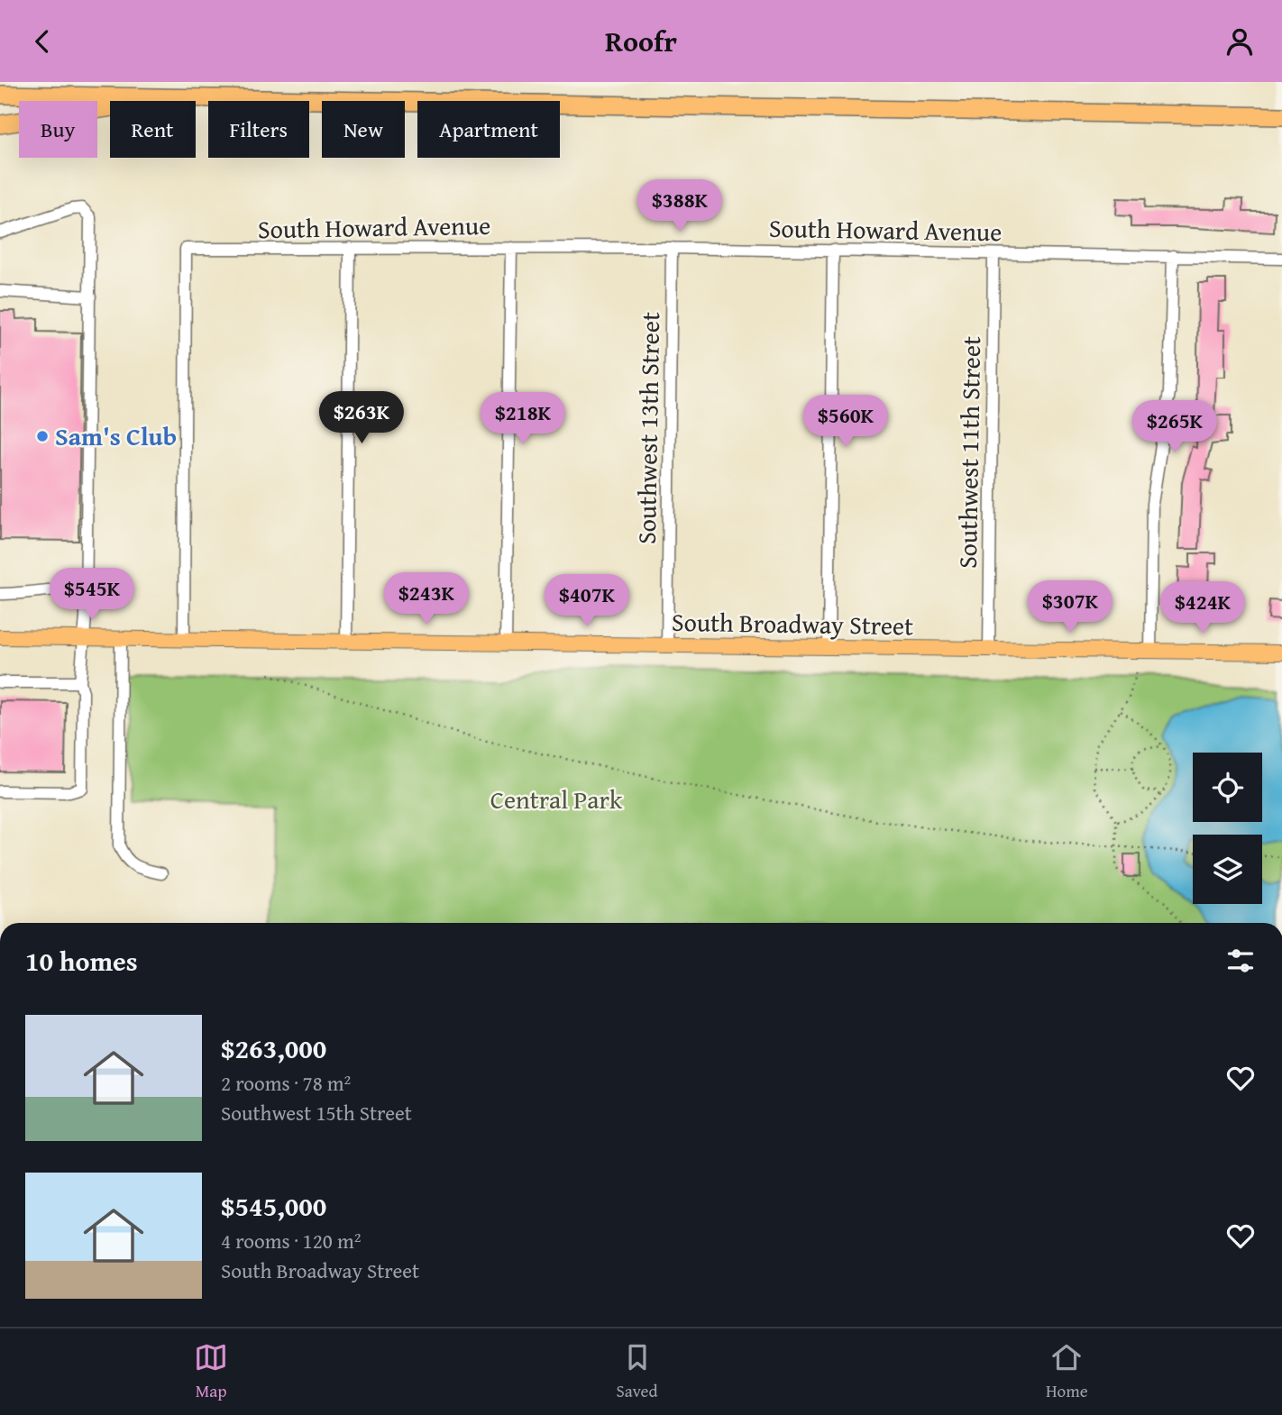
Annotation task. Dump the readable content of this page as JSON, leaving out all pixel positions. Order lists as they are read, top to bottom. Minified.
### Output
{"streets":{"main road":["South Broadway Street"],"street":["South Howard Avenue","Southwest 13th Street","Southwest 11th Street"]},"crossings":[["South Howard Avenue","Southwest 13th Street"],["South Howard Avenue","Southwest 11th Street"],["South Howard Avenue","South Broadway Street"],["Southwest 13th Street","South Broadway Street"],["Southwest 11th Street","South Broadway Street"]],"parks":["Central Park"],"places":["Sam's Club"],"page":{"header":"Roofr","chip":["Buy","Rent","Filters","New","Apartment"],"price":["$388K","$263K","$218K","$560K","$265K","$545K","$243K","$407K","$307K","$424K"],"heading":"10 homes","list":[{"name":"$263,000","note":"2 rooms · 78 m² · Southwest 15th Street"},{"name":"$545,000","note":"4 rooms · 120 m² · South Broadway Street"}],"tabs":["Map","Saved","Home"]}}
